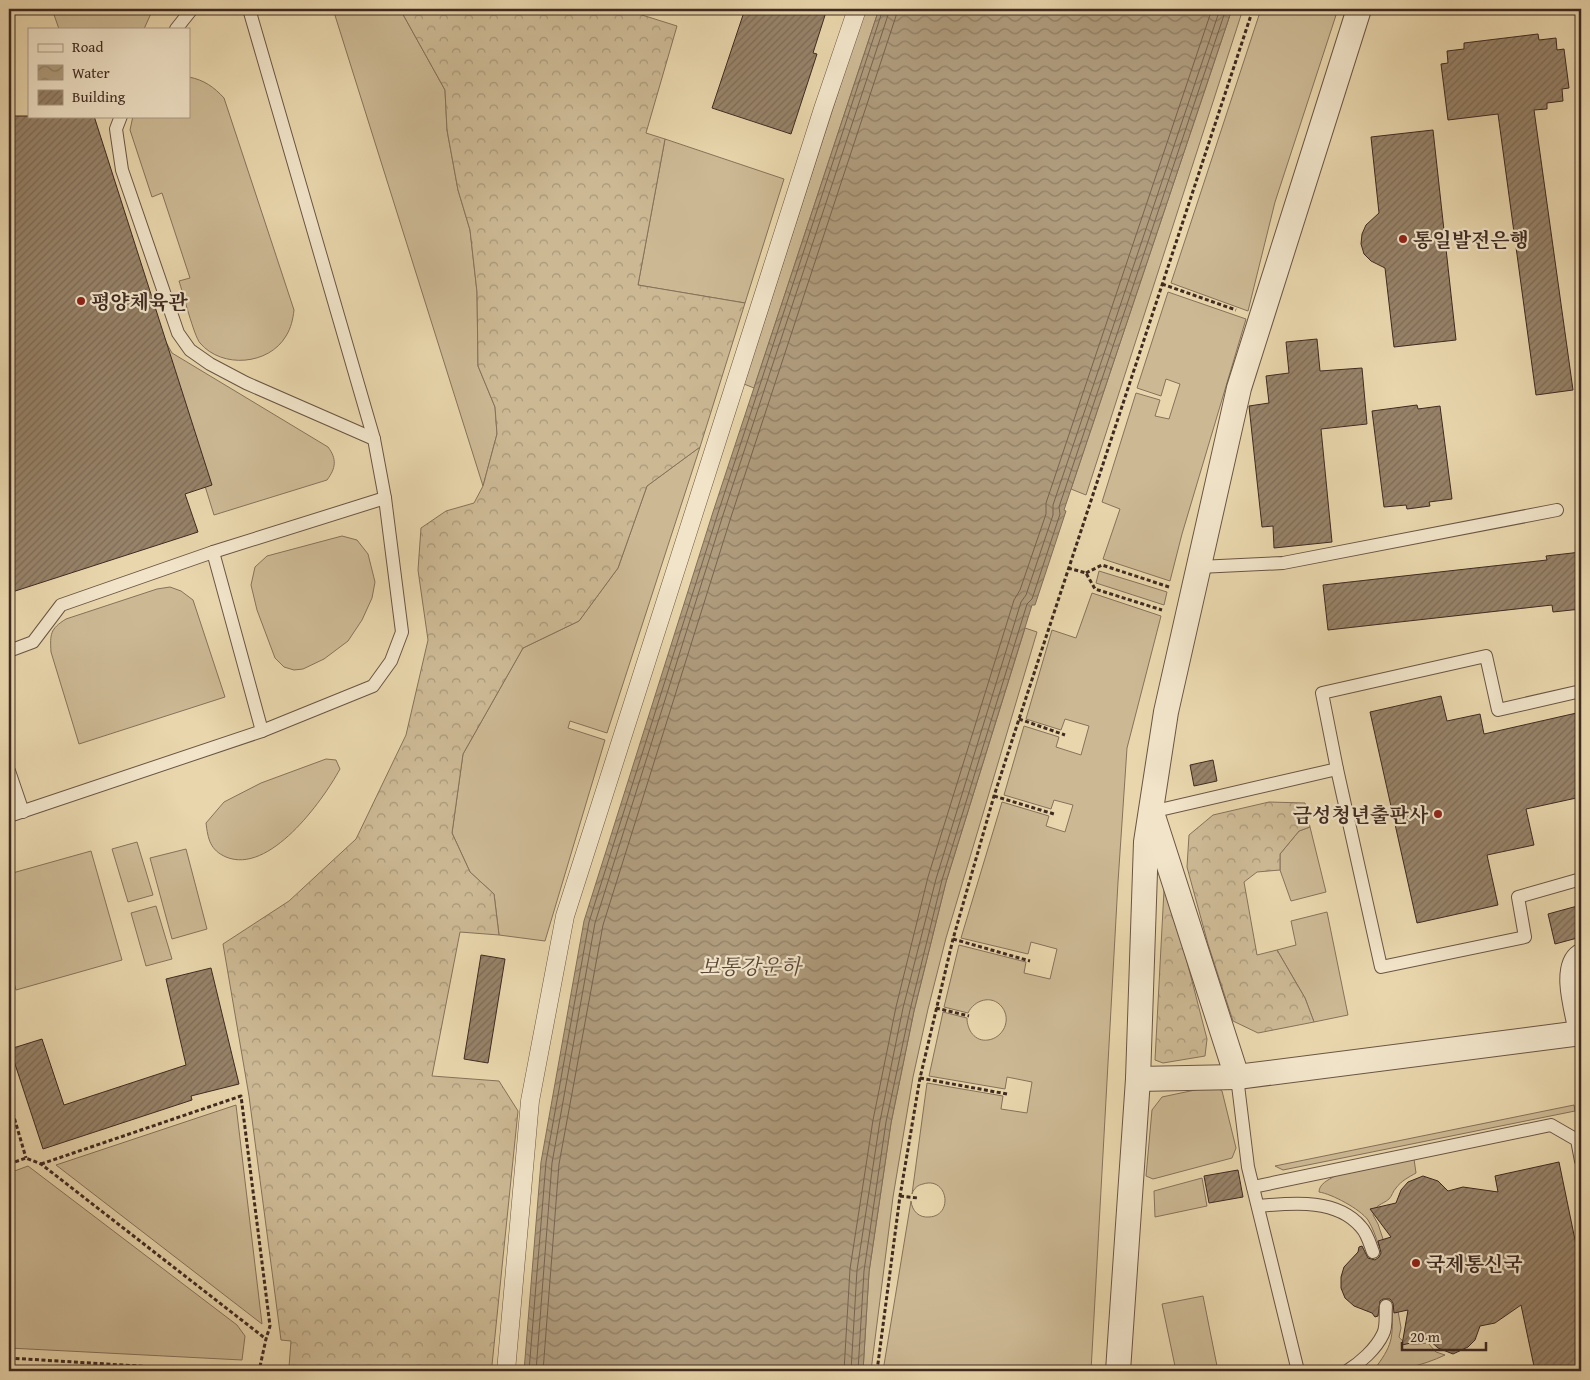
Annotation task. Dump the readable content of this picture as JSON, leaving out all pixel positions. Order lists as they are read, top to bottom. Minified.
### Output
{"water":["보통강운하"],"places":["통일발전은행","평양체육관","금성청년출판사","국제통신국"],"legend":["Road","Water","Building"],"scale_bar":"20 m"}
